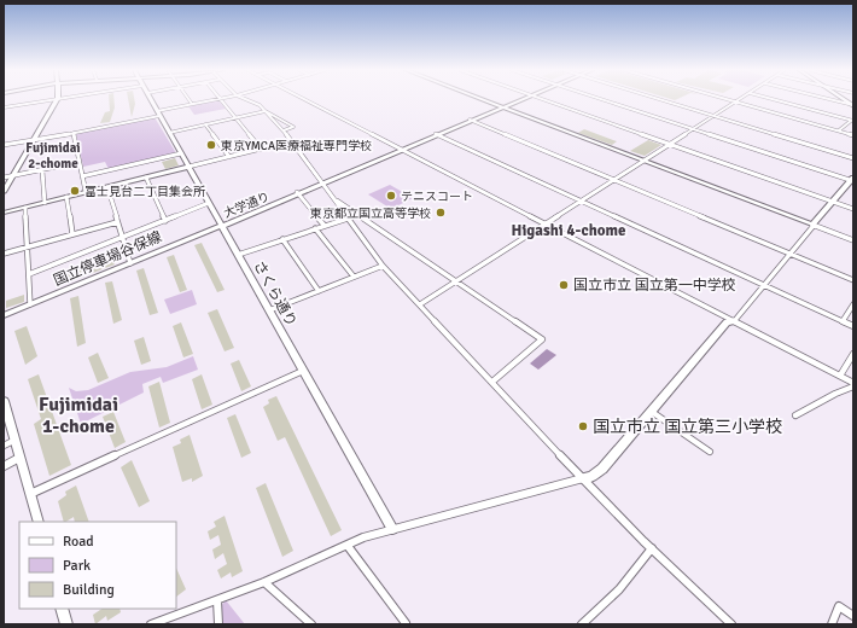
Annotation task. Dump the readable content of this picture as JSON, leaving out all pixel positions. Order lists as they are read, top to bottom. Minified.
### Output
{"streets":{"street":["大学通り","国立停車場谷保線","さくら通り"]},"crossings":[["大学通り","国立停車場谷保線"],["大学通り","さくら通り"],["国立停車場谷保線","さくら通り"]],"districts":["Fujimidai 2-chome","Higashi 4-chome","Fujimidai 1-chome"],"places":["東京YMCA医療福祉専門学校","富士見台二丁目集会所","テニスコート","東京都立国立高等学校","国立市立 国立第一中学校","国立市立 国立第三小学校"],"legend":["Road","Park","Building"]}
